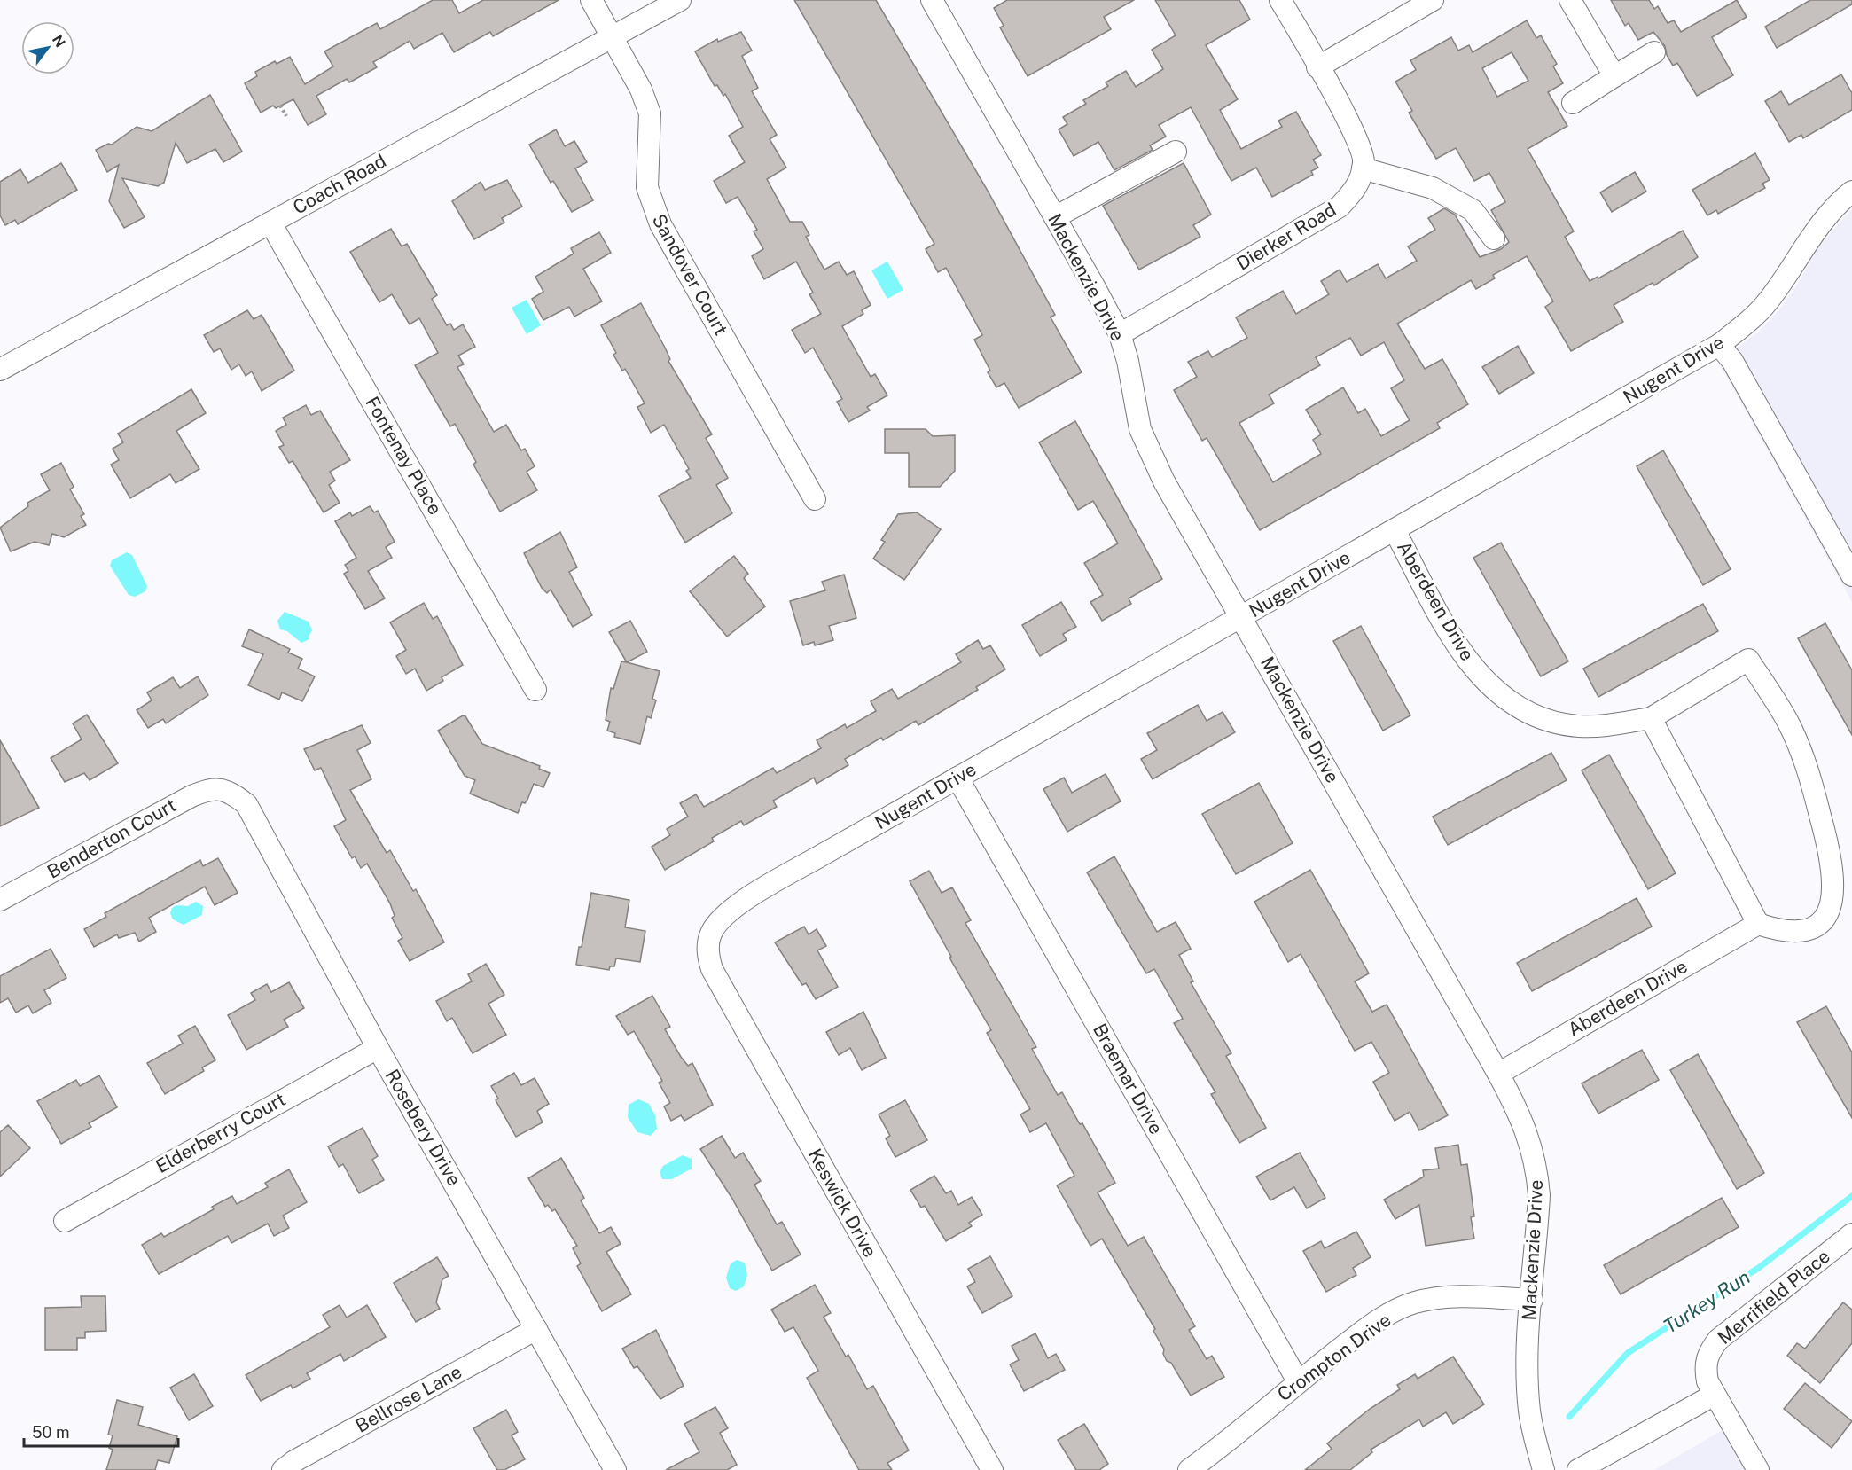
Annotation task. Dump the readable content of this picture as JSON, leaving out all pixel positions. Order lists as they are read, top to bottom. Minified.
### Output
{"streets":{"street":["Coach Road","Dierker Road","Sandover Court","Mackenzie Drive","Nugent Drive","Fontenay Place","Aberdeen Drive","Benderton Court","Braemar Drive","Rosebery Drive","Elderberry Court","Keswick Drive","Merrifield Place","Crompton Drive","Bellrose Lane"]},"crossings":[["Coach Road","Sandover Court"],["Coach Road","Fontenay Place"],["Dierker Road","Mackenzie Drive"],["Mackenzie Drive","Nugent Drive"],["Mackenzie Drive","Aberdeen Drive"],["Mackenzie Drive","Crompton Drive"],["Nugent Drive","Aberdeen Drive"],["Nugent Drive","Braemar Drive"],["Nugent Drive","Keswick Drive"],["Benderton Court","Rosebery Drive"],["Braemar Drive","Crompton Drive"],["Rosebery Drive","Elderberry Court"],["Rosebery Drive","Bellrose Lane"]],"water":["Turkey Run"],"scale_bar":"50 m","north":"top right"}
